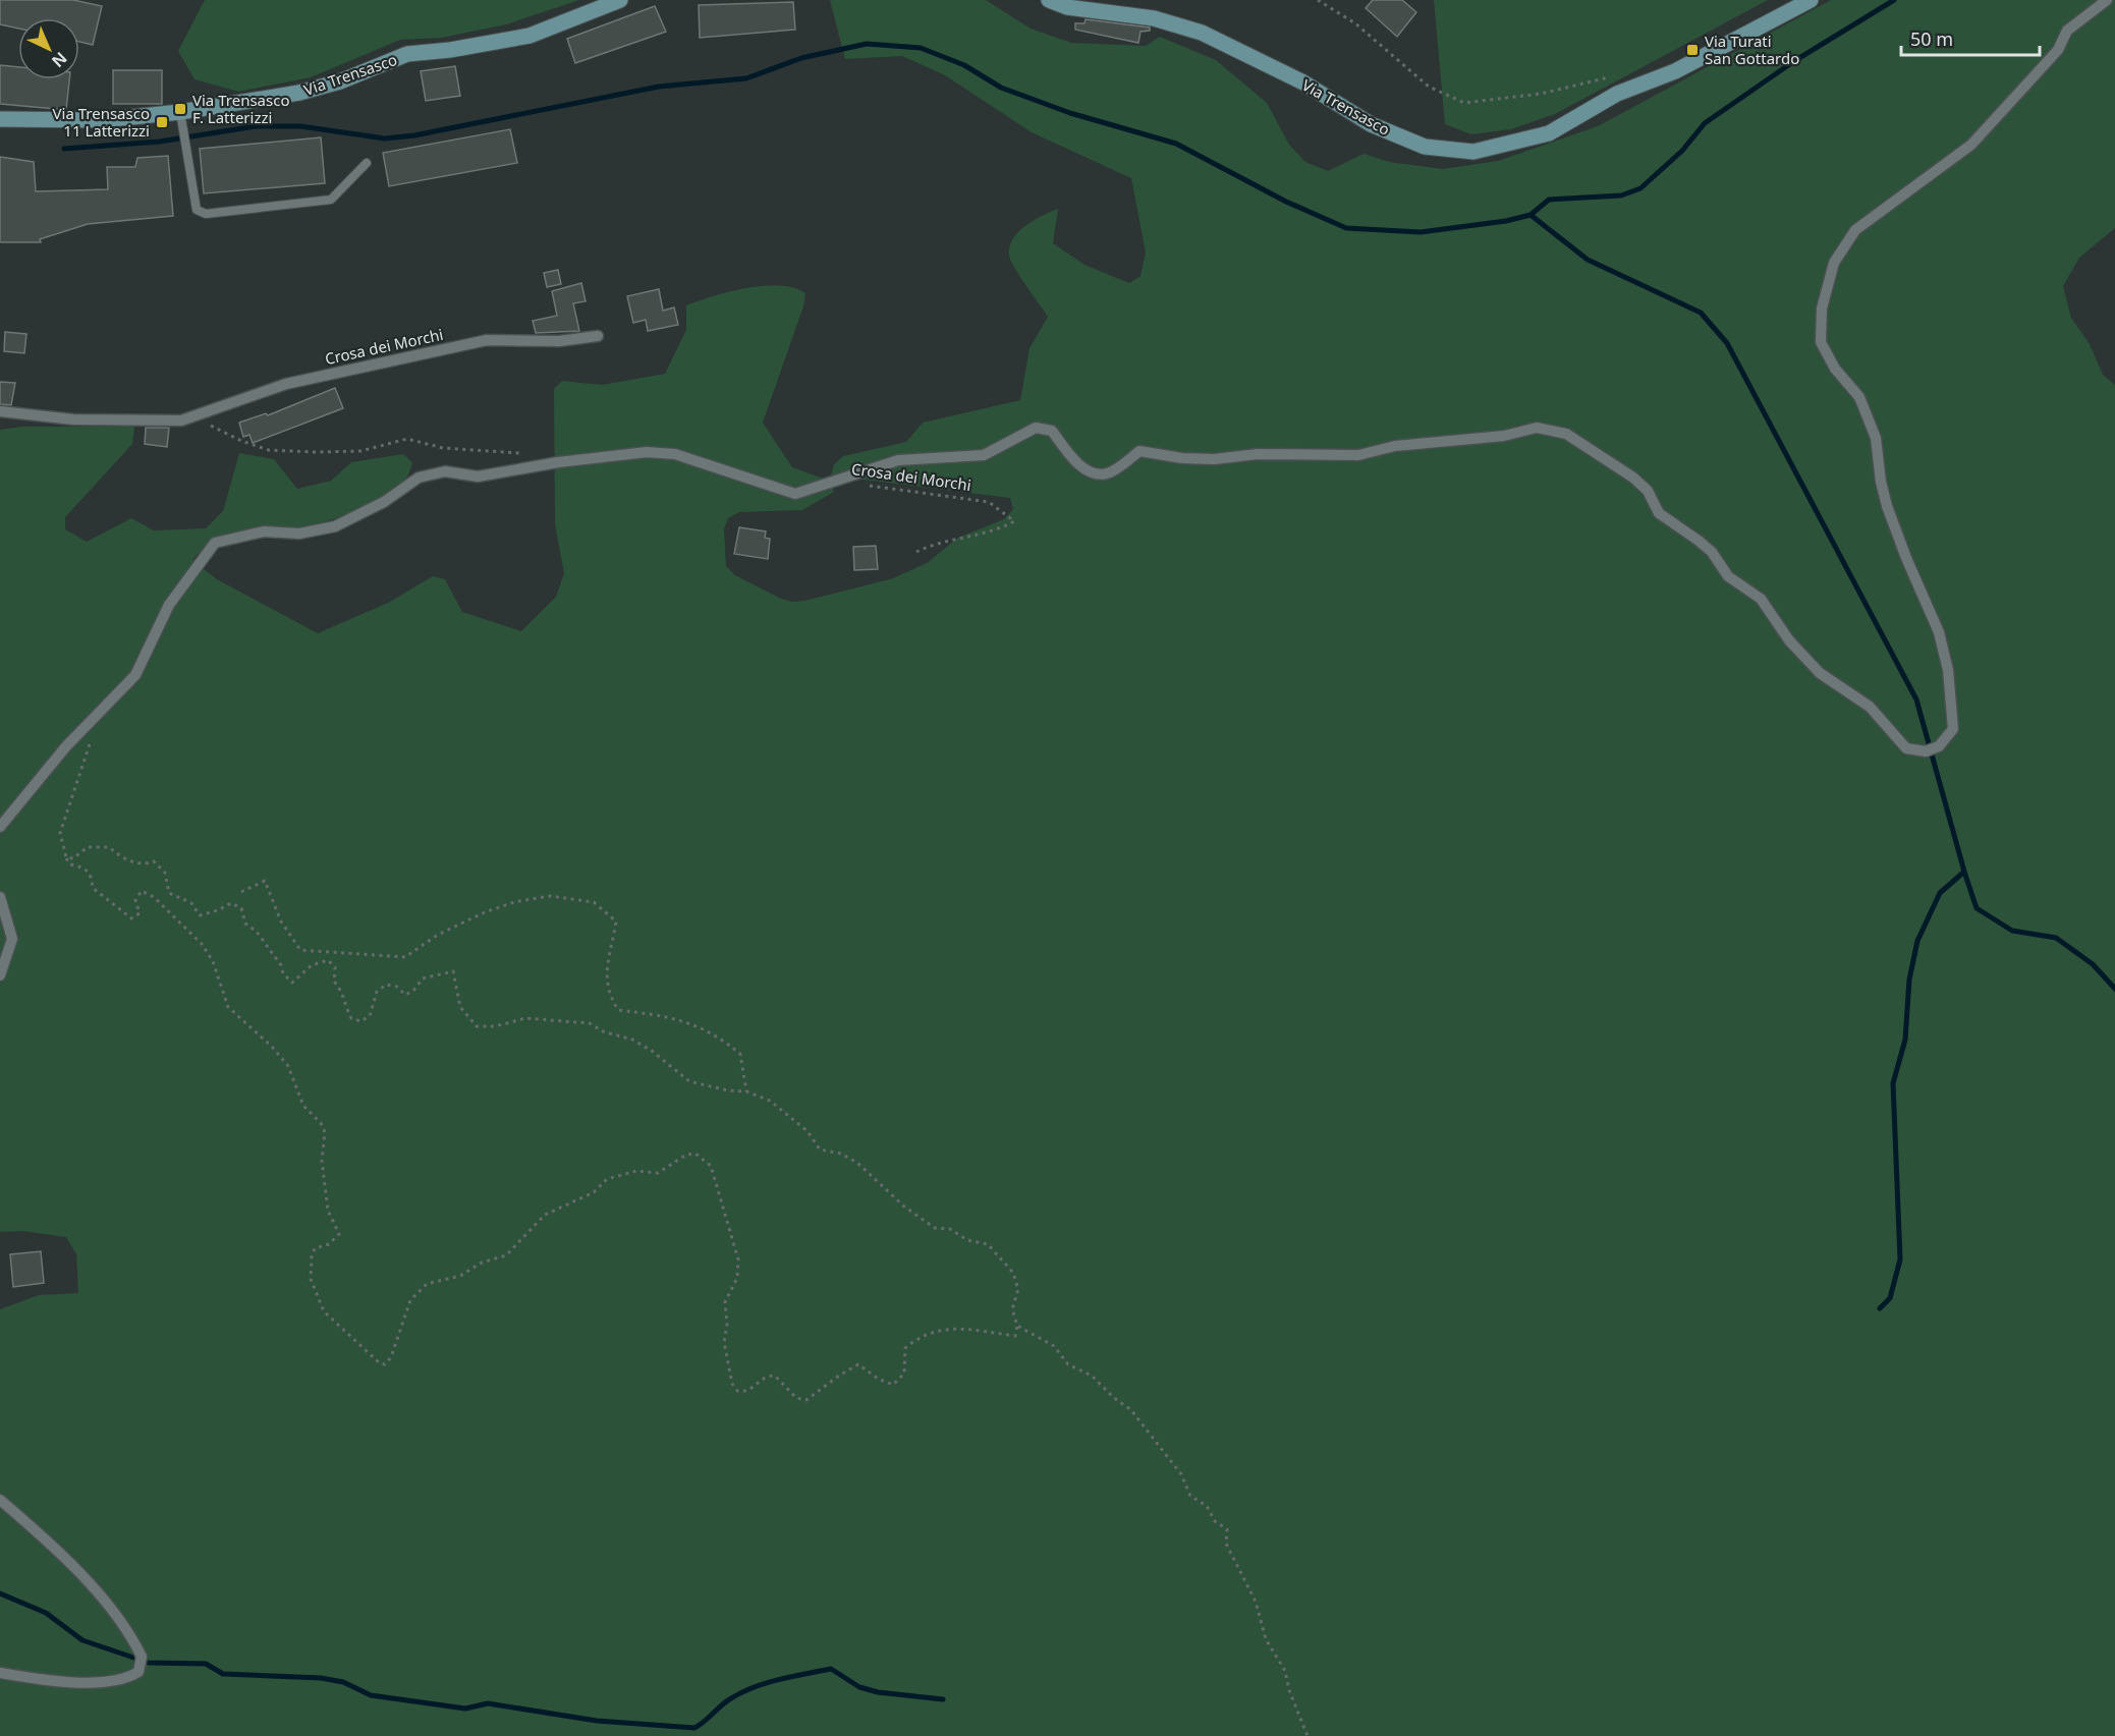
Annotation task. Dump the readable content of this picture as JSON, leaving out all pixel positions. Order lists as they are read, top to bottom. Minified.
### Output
{"streets":{"main road":["Via Trensasco"],"street":["Crosa dei Morchi"]},"places":{"transit":["Via Turati San Gottardo","Via Trensasco F. Latterizzi","Via Trensasco 11 Latterizzi"]},"scale_bar":"50 m","north":"bottom right"}
